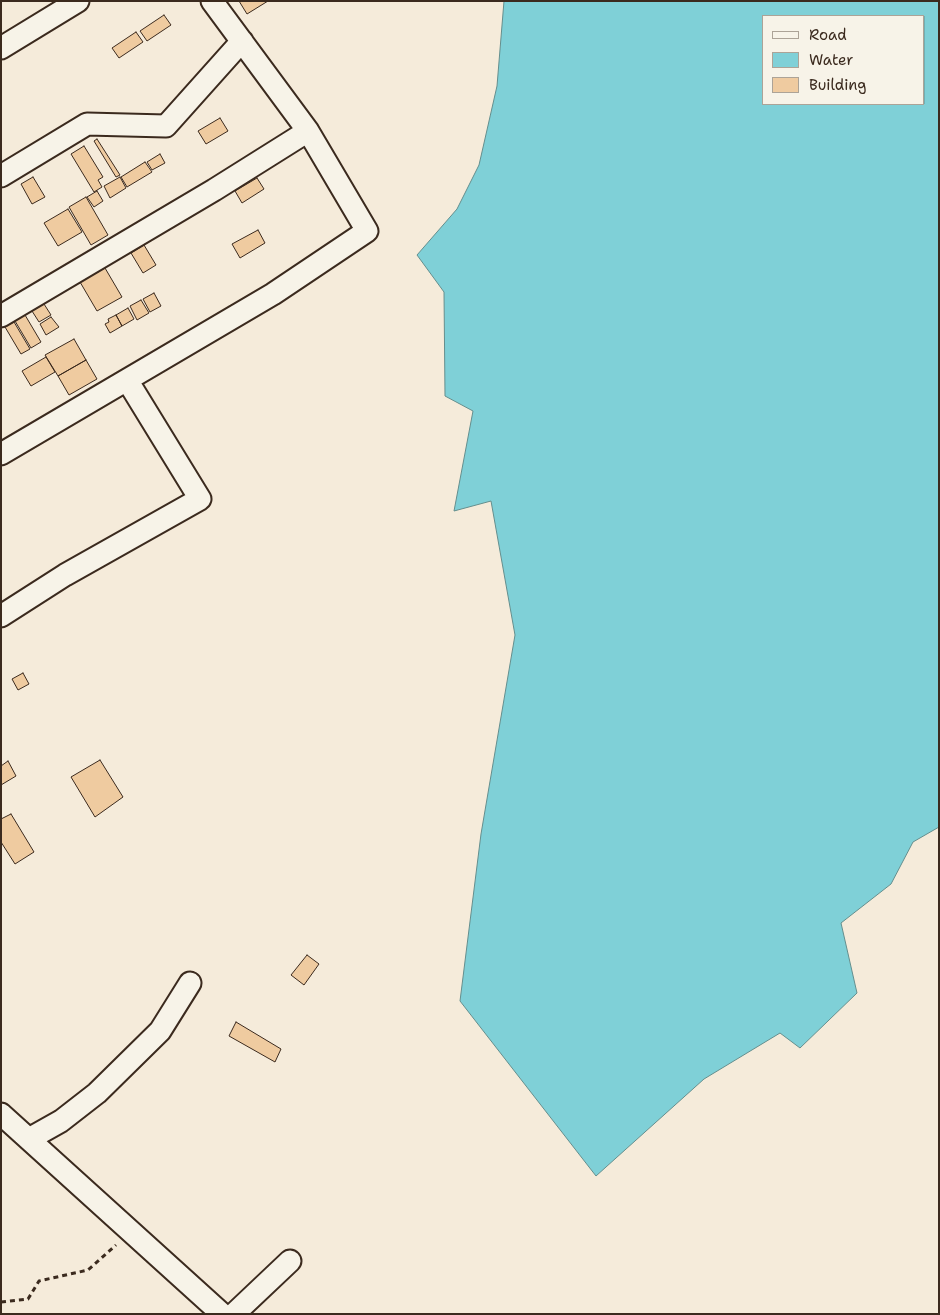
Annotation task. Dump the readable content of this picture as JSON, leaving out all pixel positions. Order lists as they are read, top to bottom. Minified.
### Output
{"legend":["Road","Water","Building"]}
